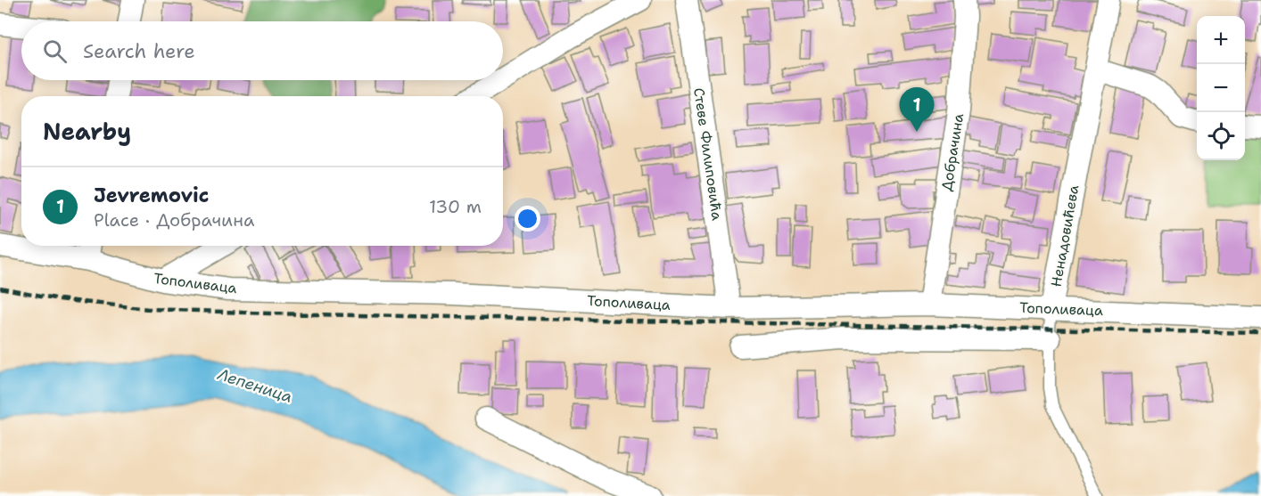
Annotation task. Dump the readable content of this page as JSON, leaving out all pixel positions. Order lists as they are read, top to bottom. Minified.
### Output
{"streets":{"street":["Добрачина","Стеве Филиповића","Ненадовићева","Тополиваца"]},"crossings":[["Добрачина","Тополиваца"],["Стеве Филиповића","Тополиваца"],["Ненадовићева","Тополиваца"]],"water":["Лепеница"],"page":{"map_buttons":["+","−"],"search":"Search here","pins":"1","heading":"Nearby","list":[{"mark":"1","name":"Jevremovic","note":"Place · Добрачина","value":"130 m"}]}}
